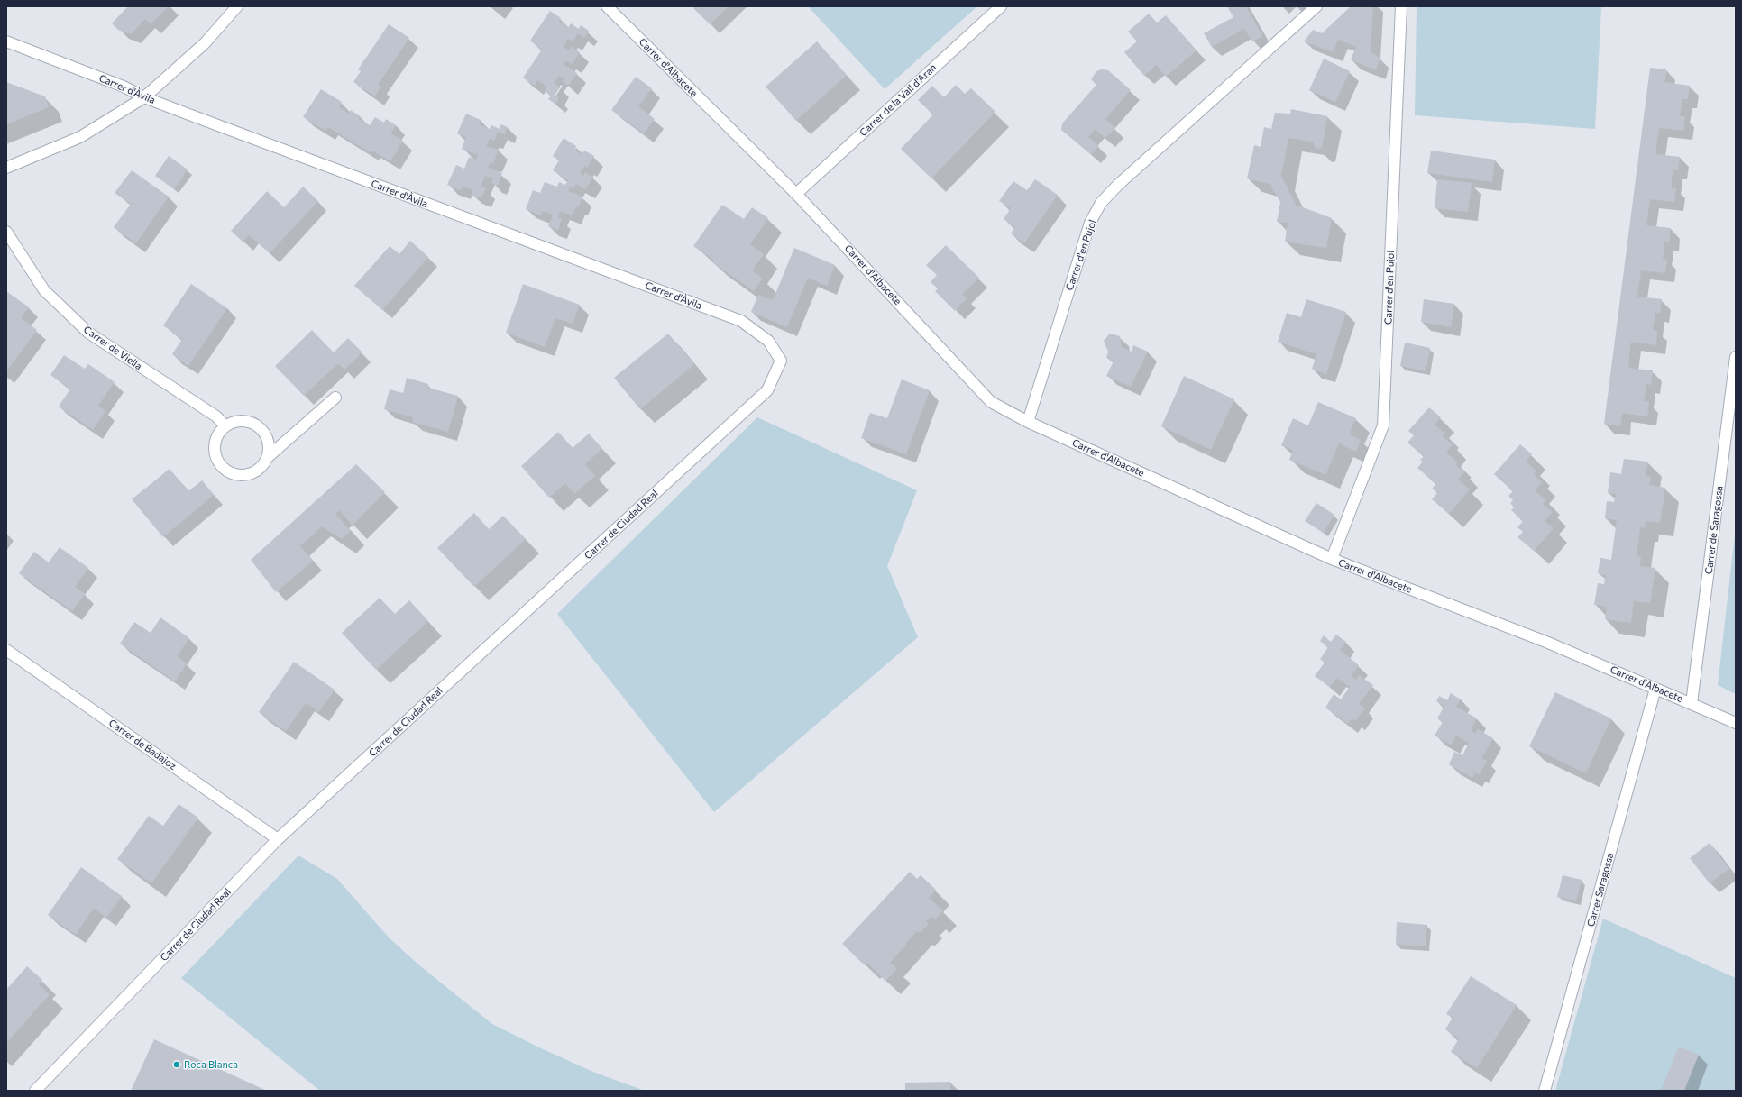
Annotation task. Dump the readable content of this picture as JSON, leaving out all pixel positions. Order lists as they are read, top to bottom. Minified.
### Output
{"streets":{"street":["Carrer d'Albacete","Carrer d'Àvila","Carrer de la Vall d'Aran","Carrer d'en Pujol","Carrer de Viella","Carrer de Ciudad Real","Carrer de Saragossa","Carrer de Badajoz","Carrer Saragossa"]},"crossings":[["Carrer d'Albacete","Carrer de la Vall d'Aran"],["Carrer d'Albacete","Carrer d'en Pujol"],["Carrer d'Albacete","Carrer de Saragossa"],["Carrer d'Albacete","Carrer Saragossa"],["Carrer d'Àvila","Carrer de Ciudad Real"],["Carrer de Ciudad Real","Carrer de Badajoz"]],"places":["Roca Blanca"]}
